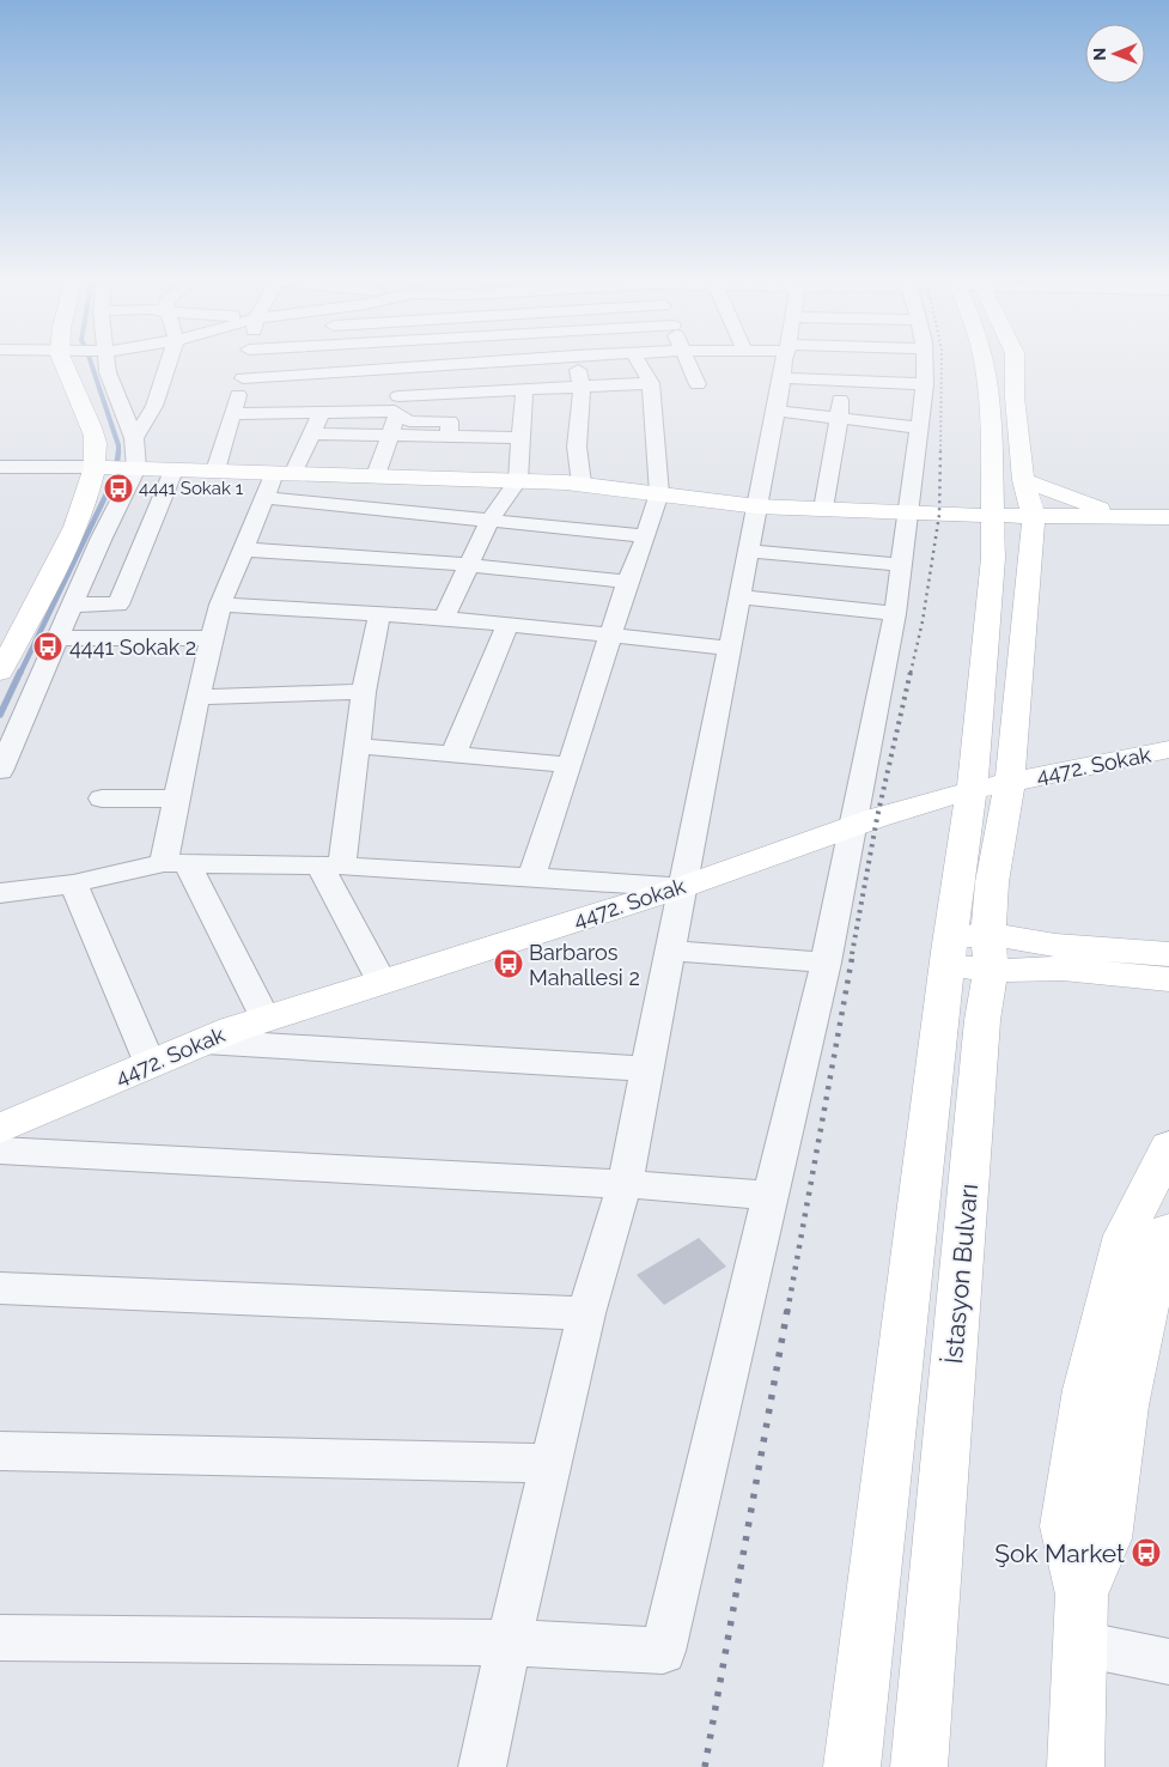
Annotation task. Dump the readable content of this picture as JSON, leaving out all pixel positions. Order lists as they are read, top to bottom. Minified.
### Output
{"streets":{"street":["4472. Sokak","İstasyon Bulvarı"]},"crossings":[["4472. Sokak","İstasyon Bulvarı"]],"places":{"bus stop":["4441 Sokak 1","4441 Sokak 2","Barbaros Mahallesi 2","Şok Market"]},"north":"left"}
